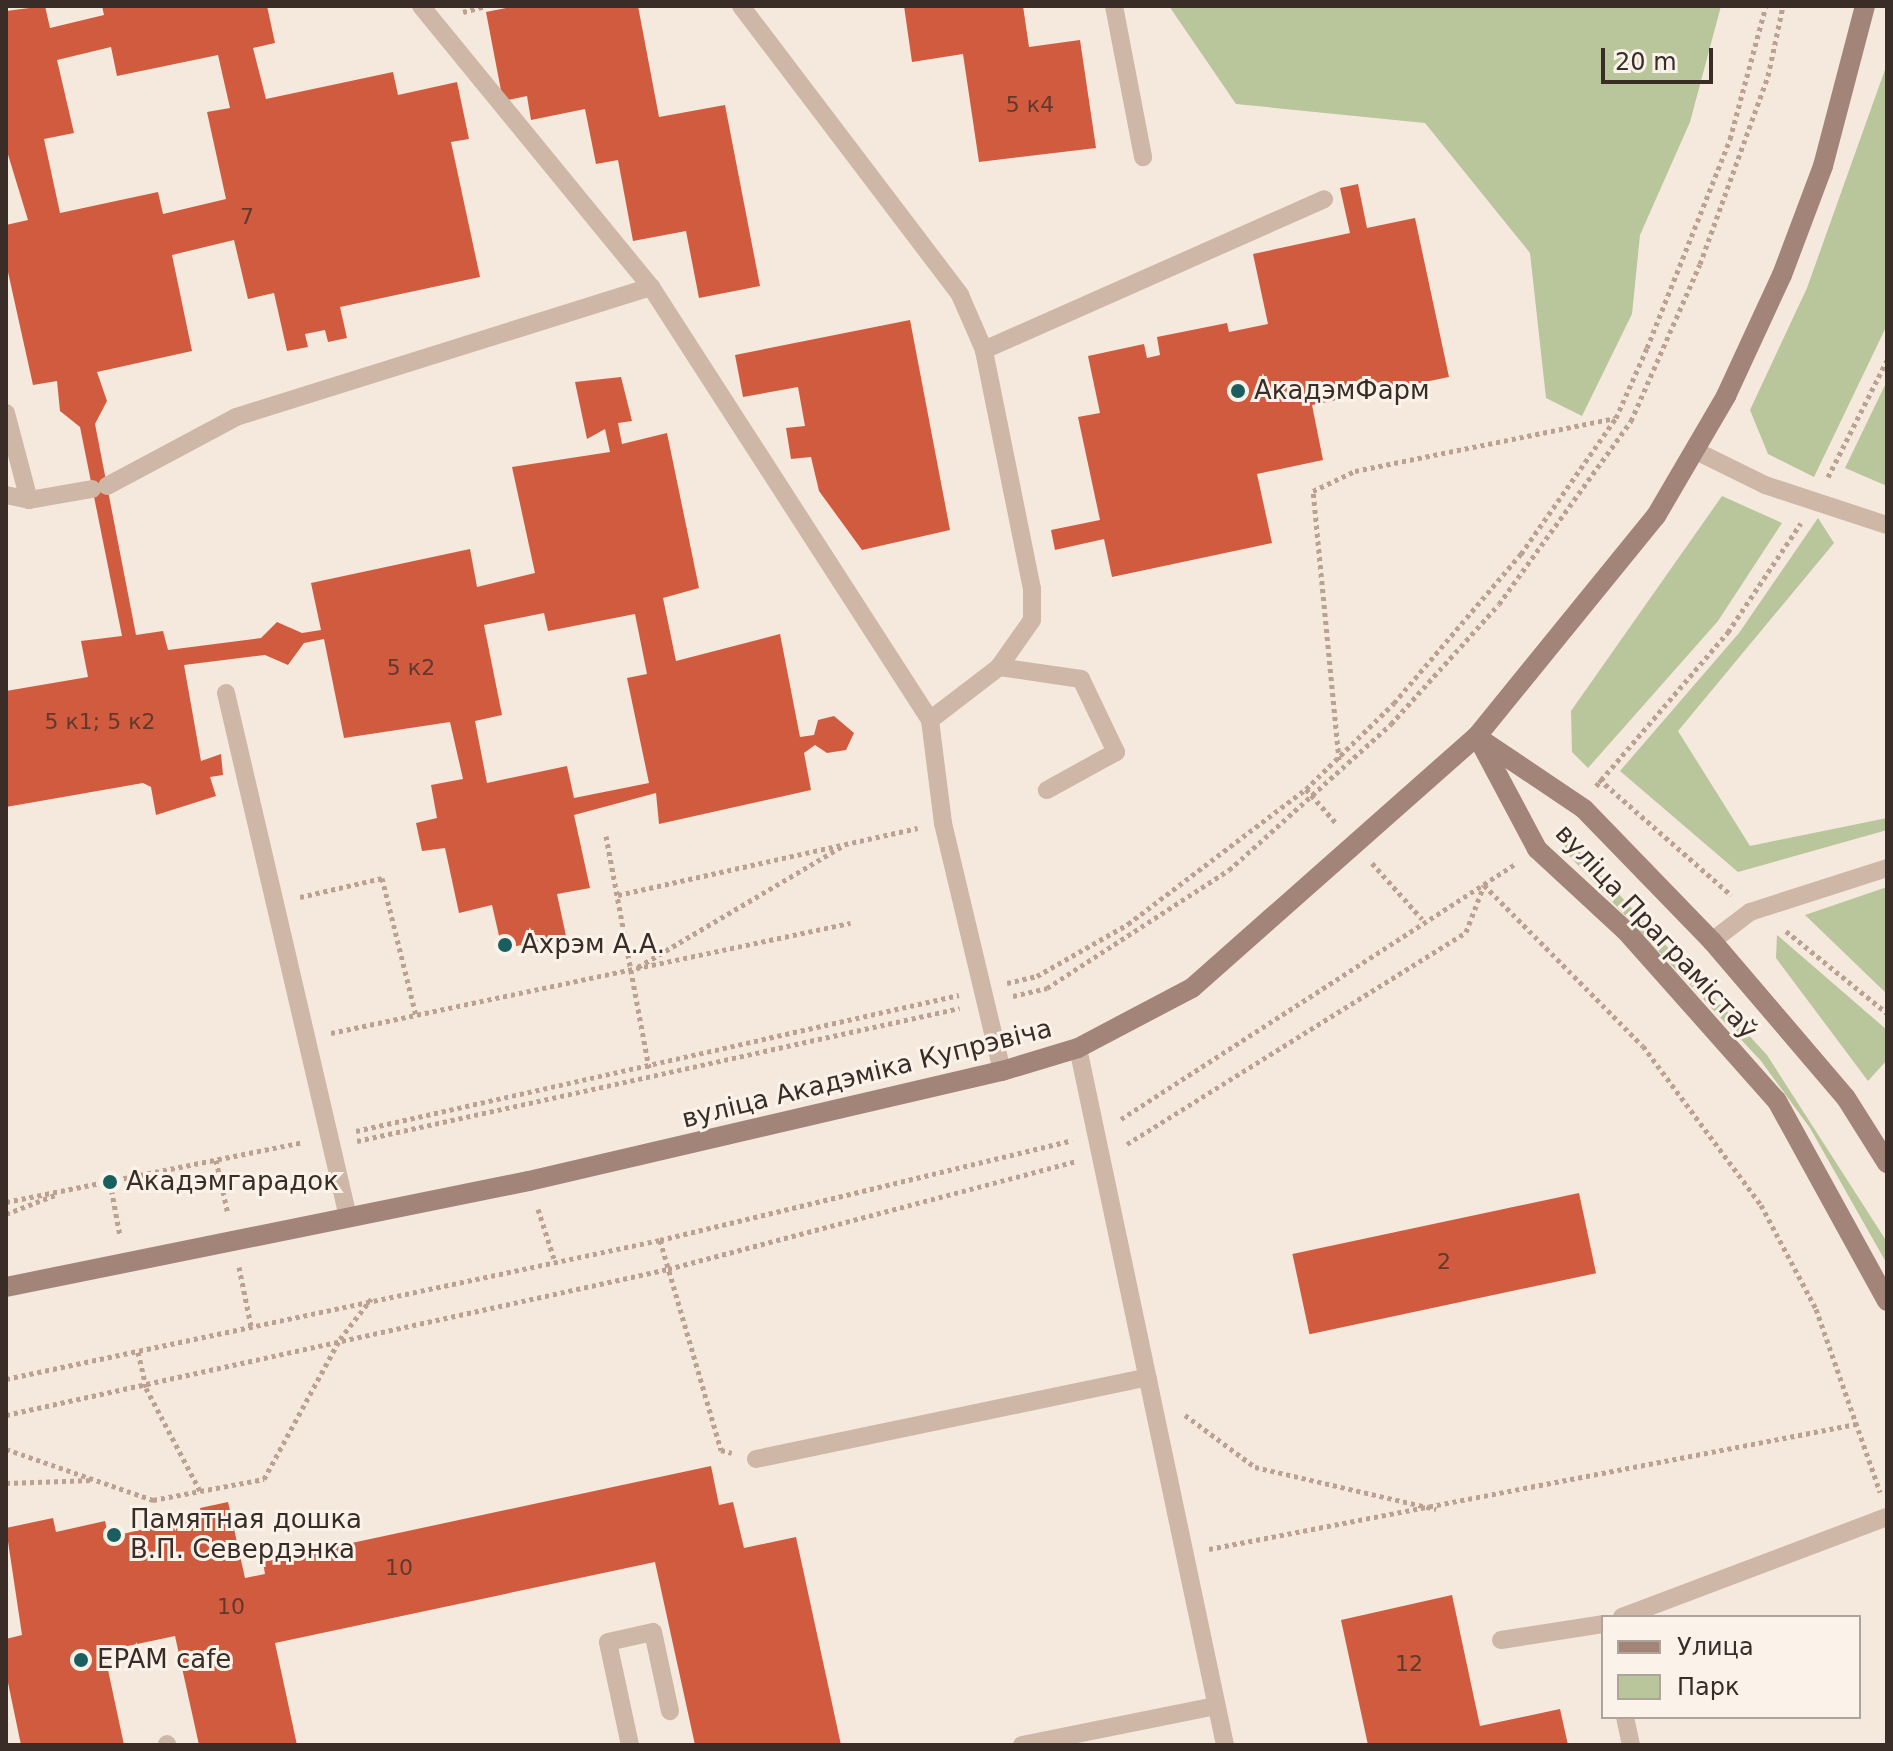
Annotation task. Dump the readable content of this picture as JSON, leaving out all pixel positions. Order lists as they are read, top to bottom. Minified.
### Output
{"streets":{"main road":["вуліца Праграмістаў","вуліца Акадэміка Купрэвіча"]},"crossings":[["вуліца Праграмістаў","вуліца Акадэміка Купрэвіча"]],"places":["АкадэмФарм","Ахрэм А.А.","Акадэмгарадок","Памятная дошка В.П. Севердэнка","EPAM cafe"],"house_numbers":["5 к4","7","5 к2","5 к1; 5 к2","2","10","10","12"],"legend":["Улица","Парк"],"scale_bar":"20 m"}
